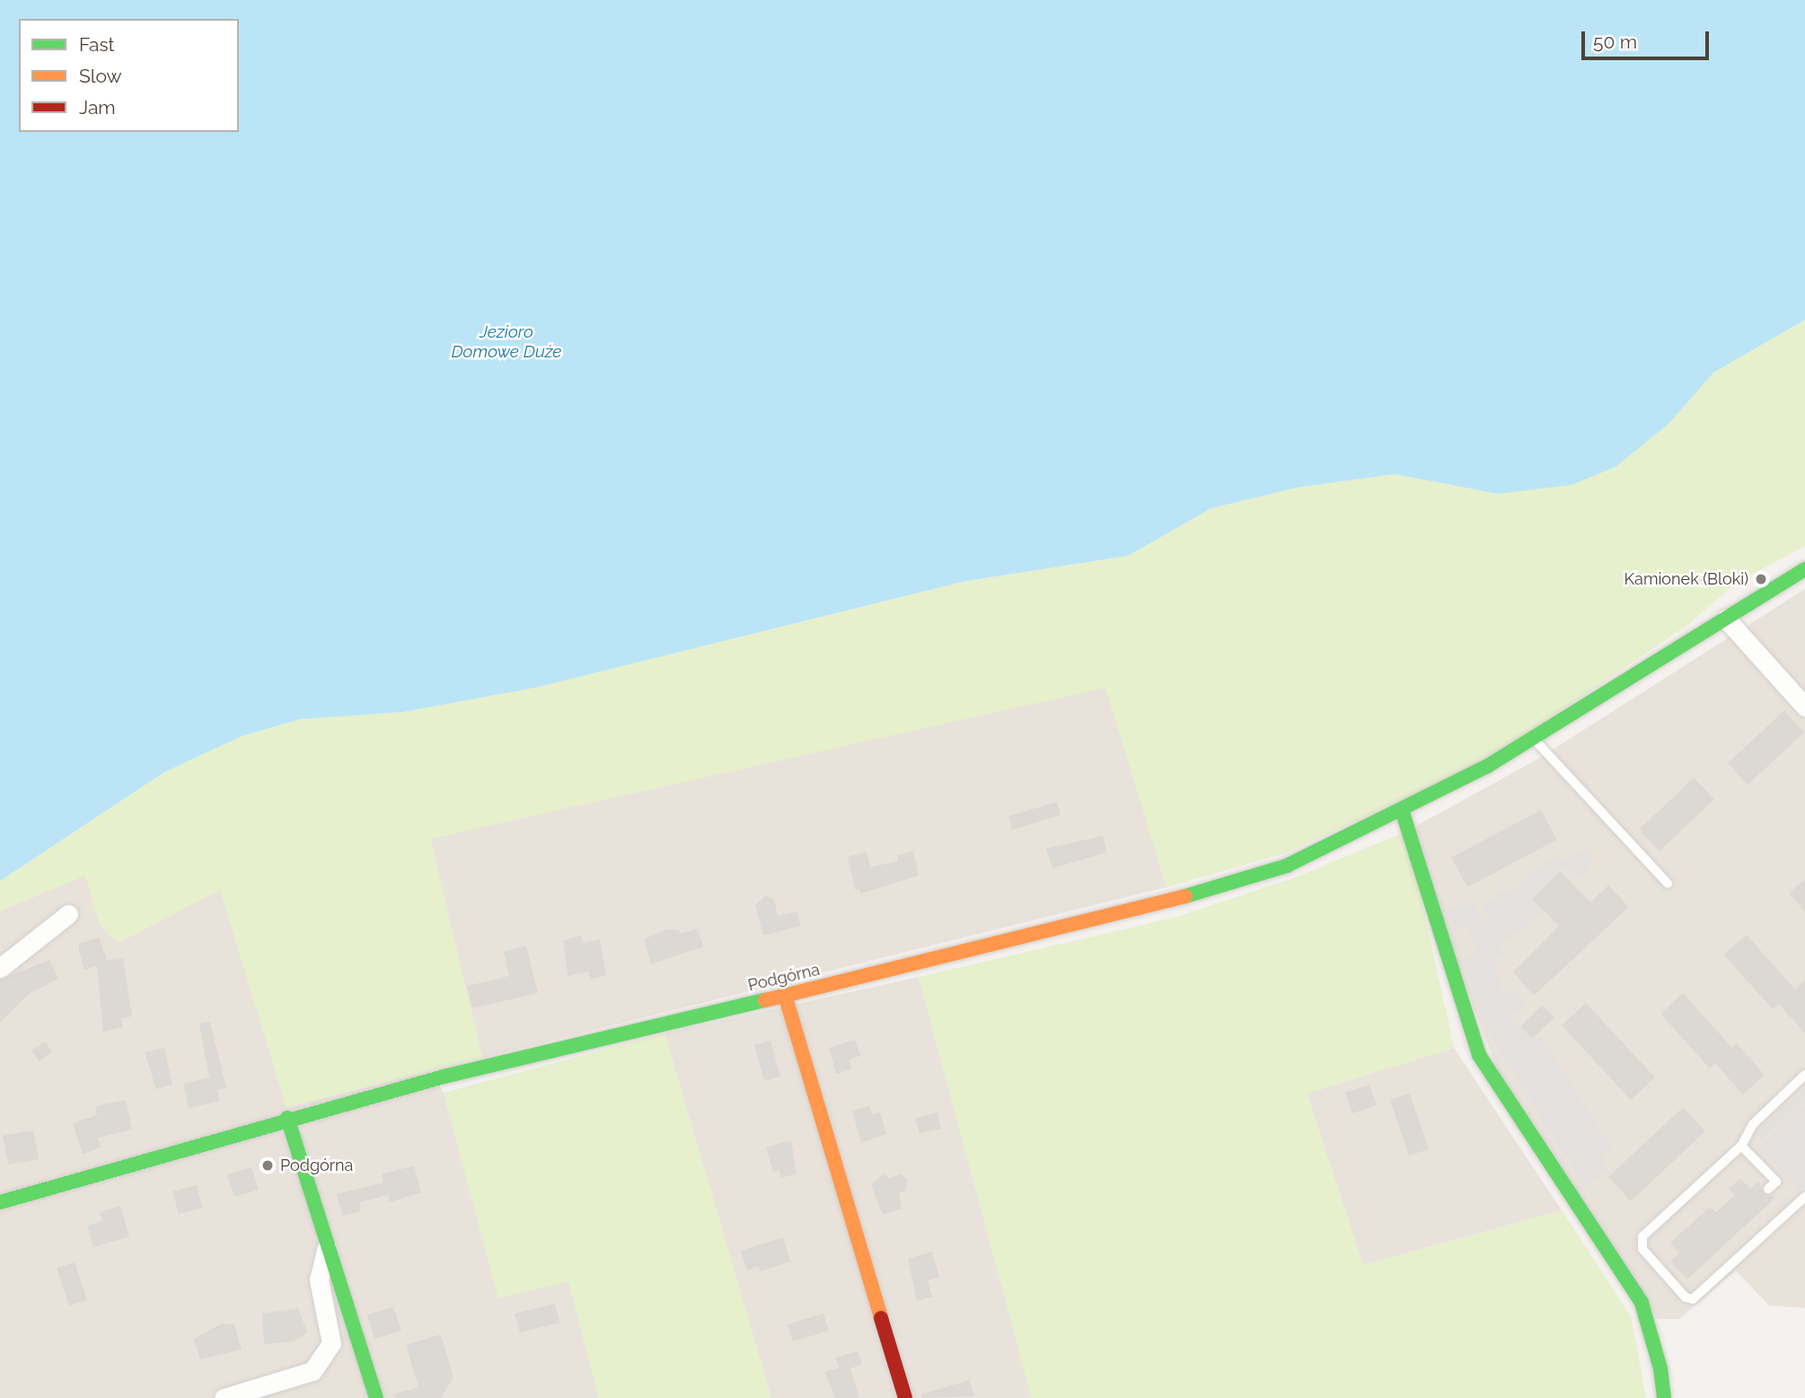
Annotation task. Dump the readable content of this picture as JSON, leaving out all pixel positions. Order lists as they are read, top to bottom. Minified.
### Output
{"streets":{"street":["Podgórna"]},"water":["Jezioro Domowe Duże"],"places":["Kamionek (Bloki)","Podgórna"],"legend":["Fast","Slow","Jam"],"scale_bar":"50 m"}
